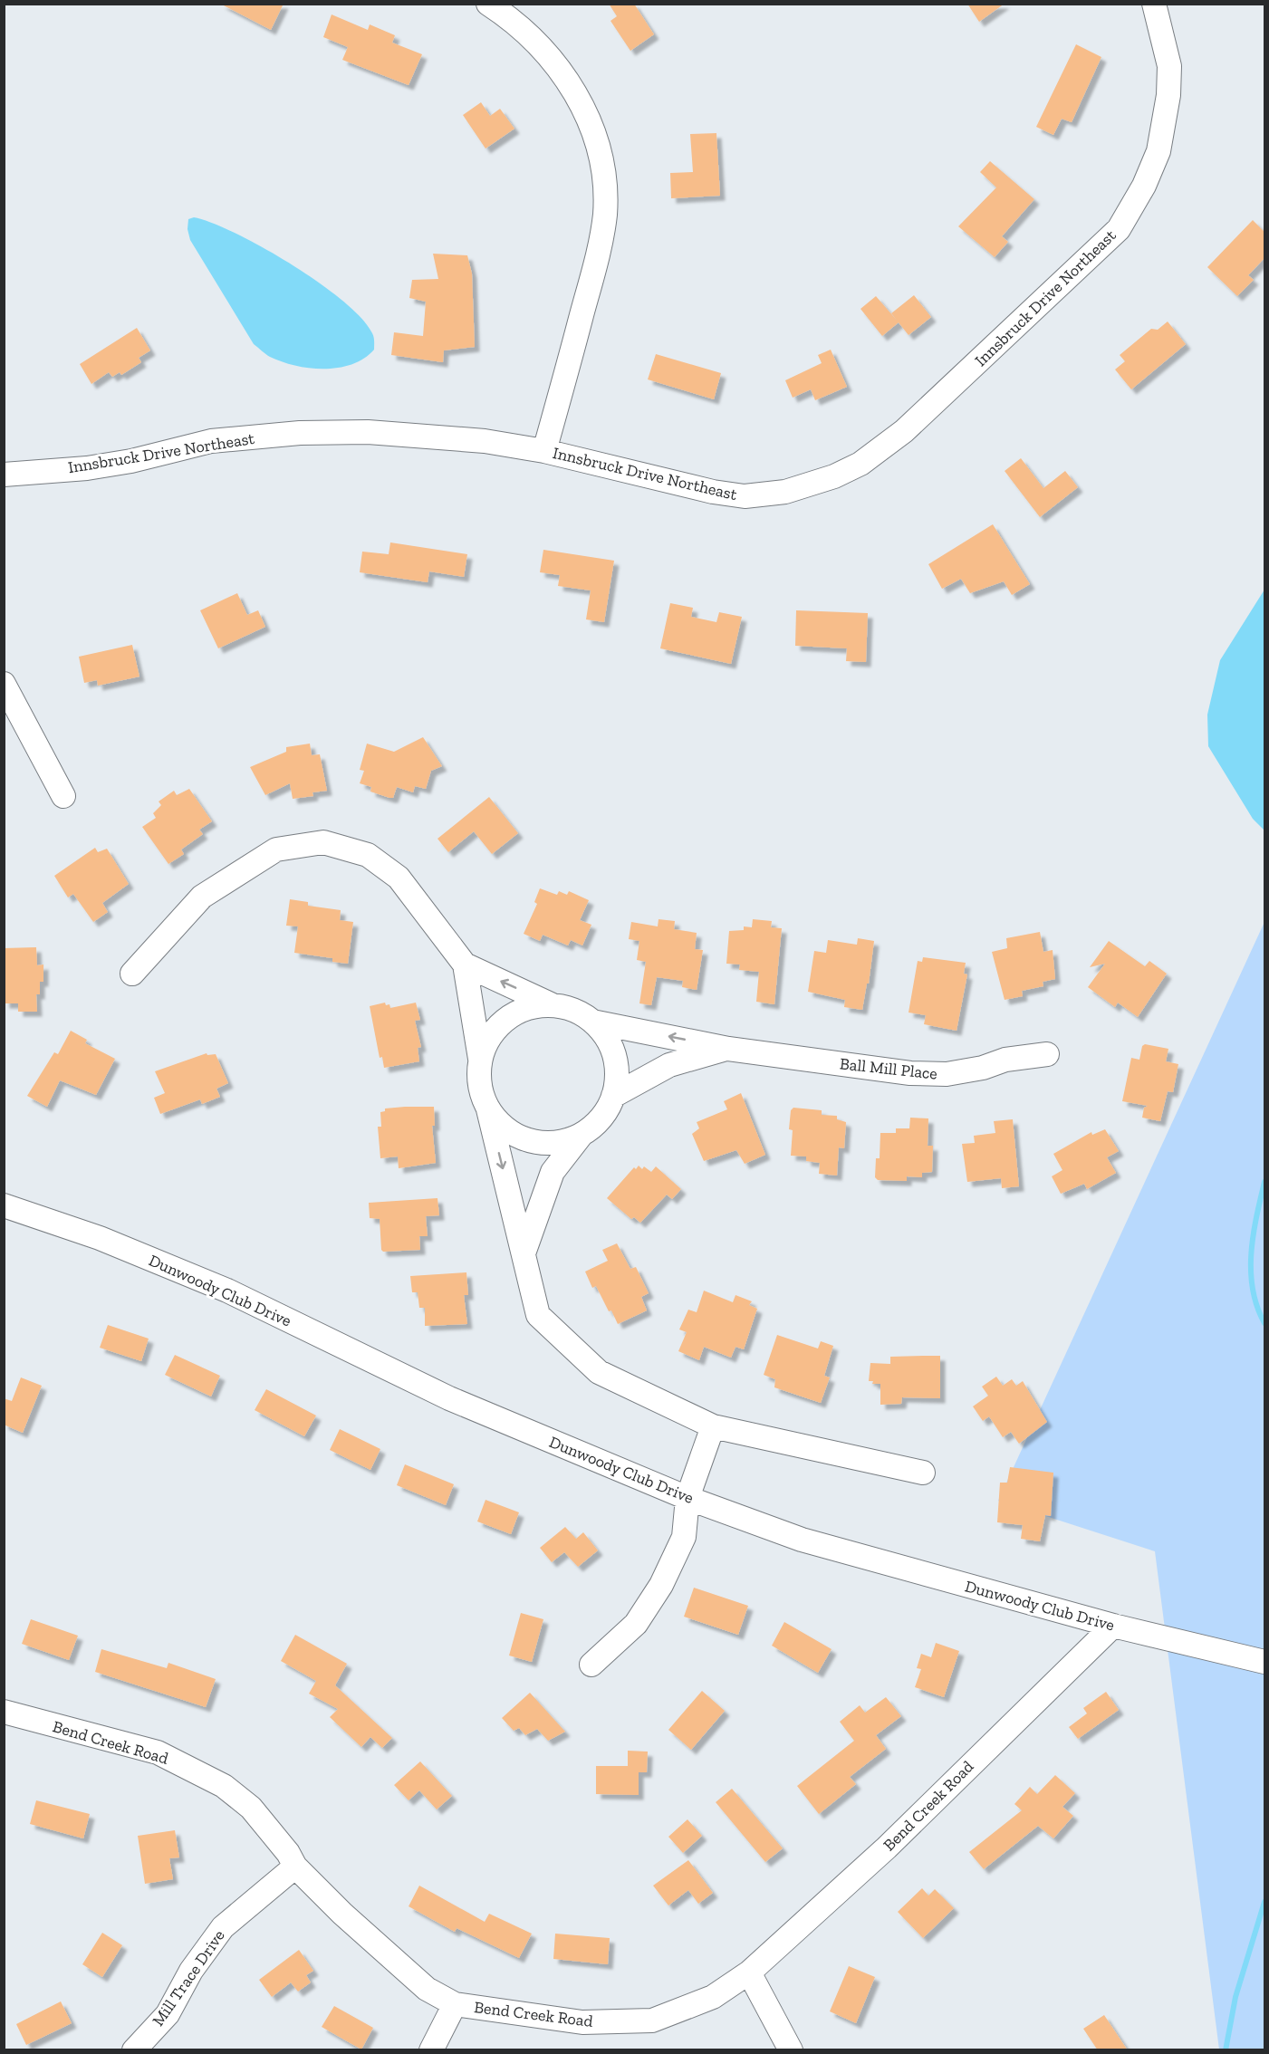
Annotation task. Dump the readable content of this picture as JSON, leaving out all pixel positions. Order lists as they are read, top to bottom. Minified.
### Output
{"streets":{"street":["Innsbruck Drive Northeast","Ball Mill Place","Dunwoody Club Drive","Bend Creek Road","Mill Trace Drive"]},"crossings":[["Dunwoody Club Drive","Bend Creek Road"],["Bend Creek Road","Mill Trace Drive"]]}
